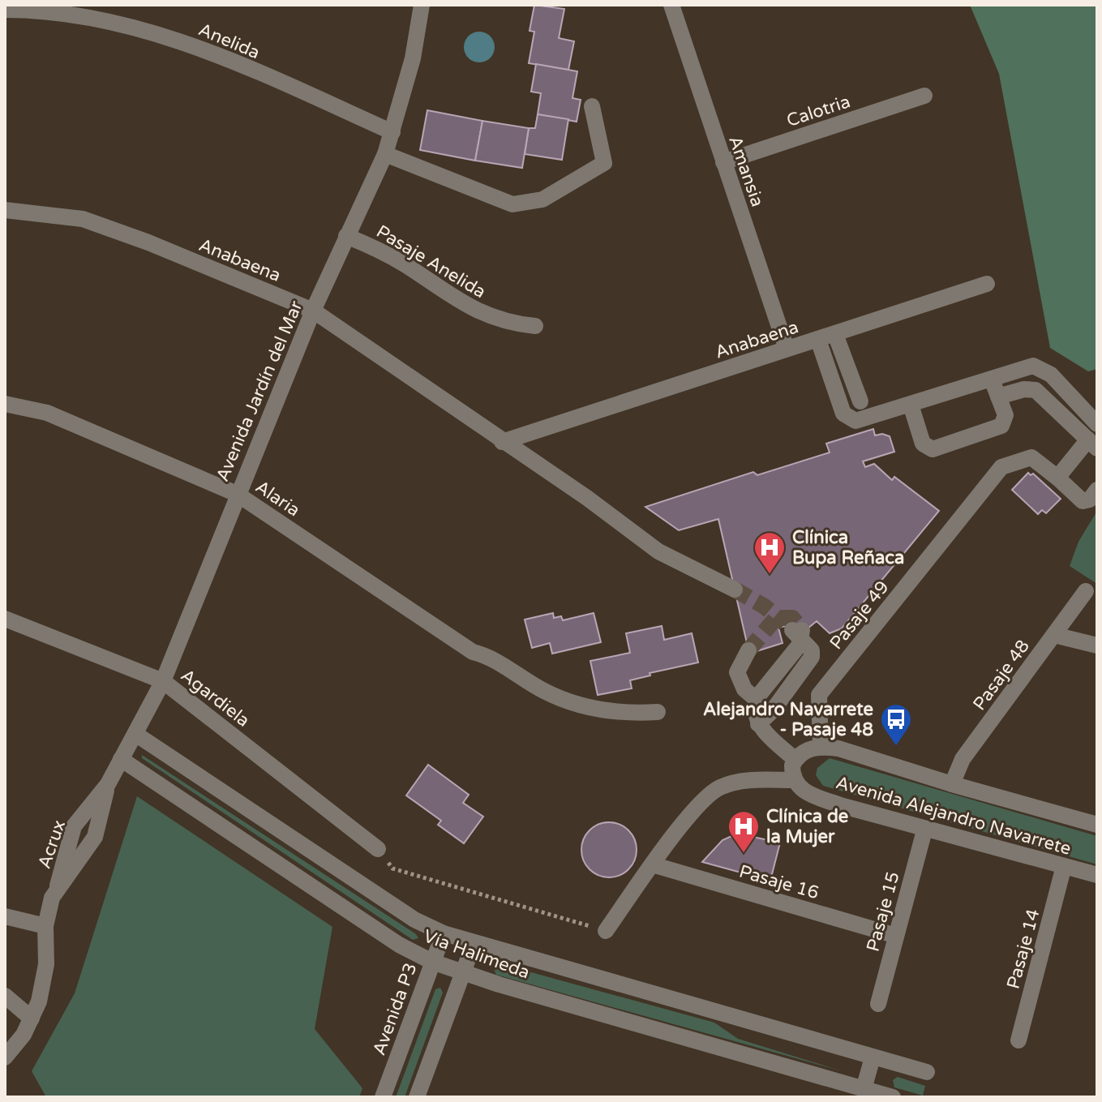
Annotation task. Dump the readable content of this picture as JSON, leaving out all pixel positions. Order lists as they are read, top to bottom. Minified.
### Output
{"streets":{"street":["Anelida","Calotria","Amansia","Anabaena","Pasaje Anelida","Avenida Jardín del Mar","Alaria","Pasaje 49","Pasaje 48","Agardiela","Avenida Alejandro Navarrete","Acrux","Pasaje 16","Pasaje 15","Pasaje 14","Vía Halimeda","Avenida P3"]},"crossings":[["Anelida","Avenida Jardín del Mar"],["Calotria","Amansia"],["Amansia","Anabaena"],["Anabaena","Avenida Jardín del Mar"],["Pasaje Anelida","Avenida Jardín del Mar"],["Avenida Jardín del Mar","Alaria"],["Avenida Jardín del Mar","Agardiela"],["Avenida Jardín del Mar","Acrux"],["Avenida Jardín del Mar","Vía Halimeda"],["Pasaje 49","Avenida Alejandro Navarrete"],["Pasaje 48","Avenida Alejandro Navarrete"],["Avenida Alejandro Navarrete","Pasaje 15"],["Avenida Alejandro Navarrete","Pasaje 14"],["Pasaje 16","Pasaje 15"],["Vía Halimeda","Avenida P3"]],"places":{"hospital":["Clínica Bupa Reñaca","Clínica de la Mujer"],"bus stop":["Alejandro Navarrete - Pasaje 48"]}}
